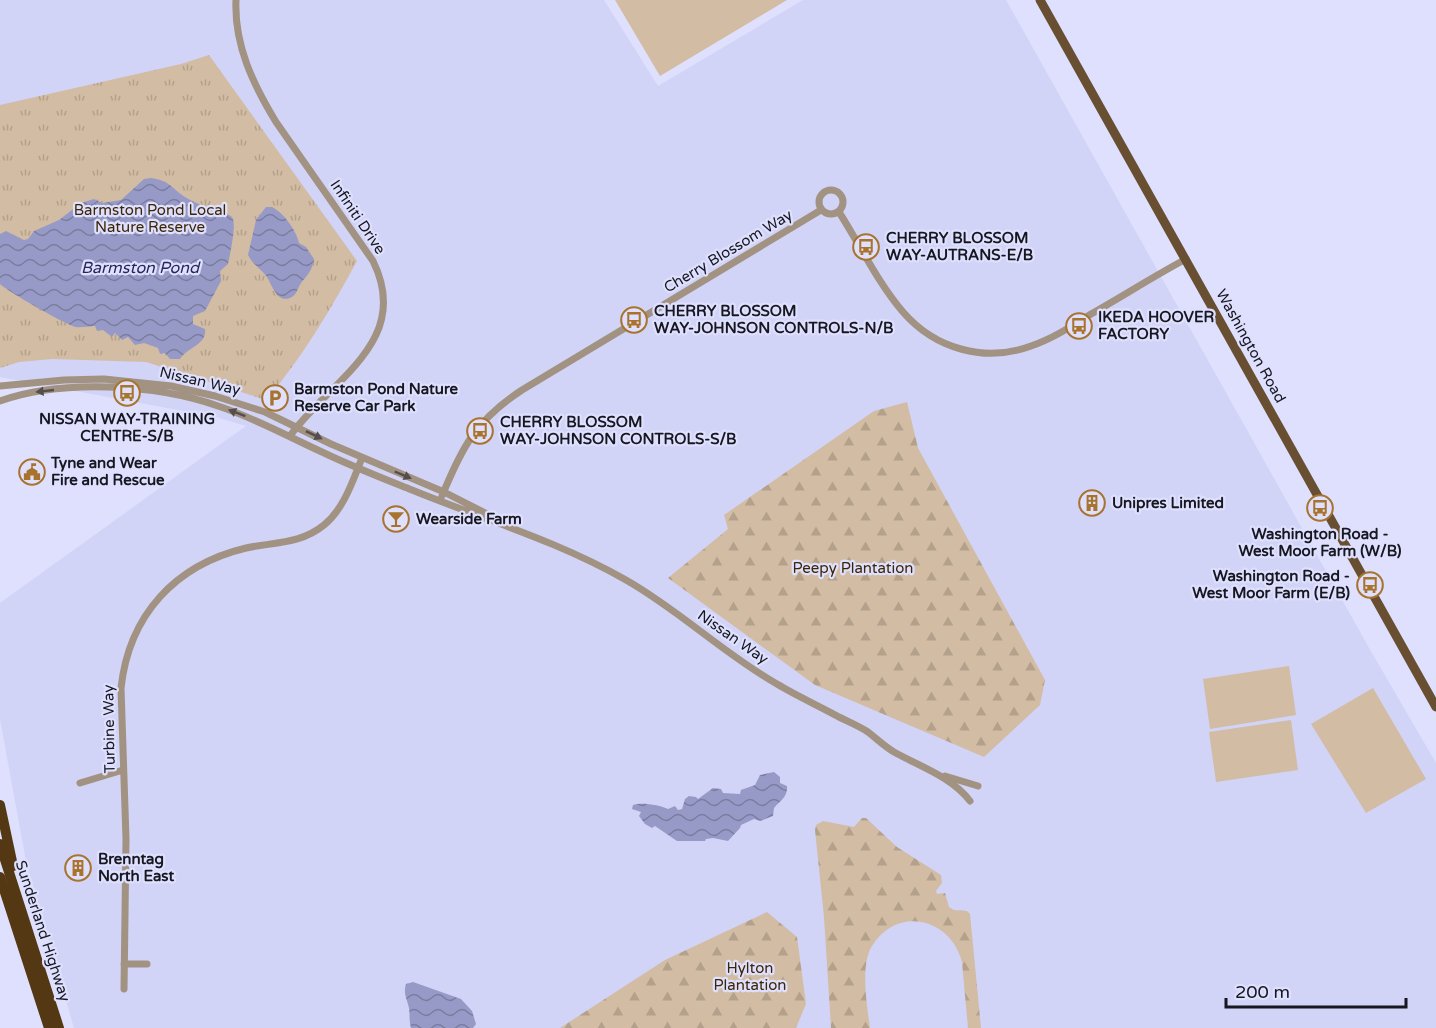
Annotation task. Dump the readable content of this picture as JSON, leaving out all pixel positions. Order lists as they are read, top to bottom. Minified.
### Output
{"streets":{"highway":["Sunderland Highway"],"main road":["Washington Road"],"street":["Infiniti Drive","Cherry Blossom Way","Nissan Way","Turbine Way"]},"crossings":[["Infiniti Drive","Nissan Way"],["Cherry Blossom Way","Washington Road"],["Cherry Blossom Way","Nissan Way"],["Nissan Way","Turbine Way"]],"water":["Barmston Pond"],"parks":["Barmston Pond Local Nature Reserve","Peepy Plantation","Hylton Plantation"],"places":{"bus stop":["CHERRY BLOSSOM WAY-AUTRANS-E/B","CHERRY BLOSSOM WAY-JOHNSON CONTROLS-N/B","IKEDA HOOVER FACTORY","NISSAN WAY-TRAINING CENTRE-S/B","CHERRY BLOSSOM WAY-JOHNSON CONTROLS-S/B","Washington Road - West Moor Farm (W/B)","Washington Road - West Moor Farm (E/B)"],"parking":["Barmston Pond Nature Reserve Car Park"],"public building":["Tyne and Wear Fire and Rescue"],"building":["Unipres Limited","Brenntag North East"],"bar":["Wearside Farm"]},"scale_bar":"200 m"}
